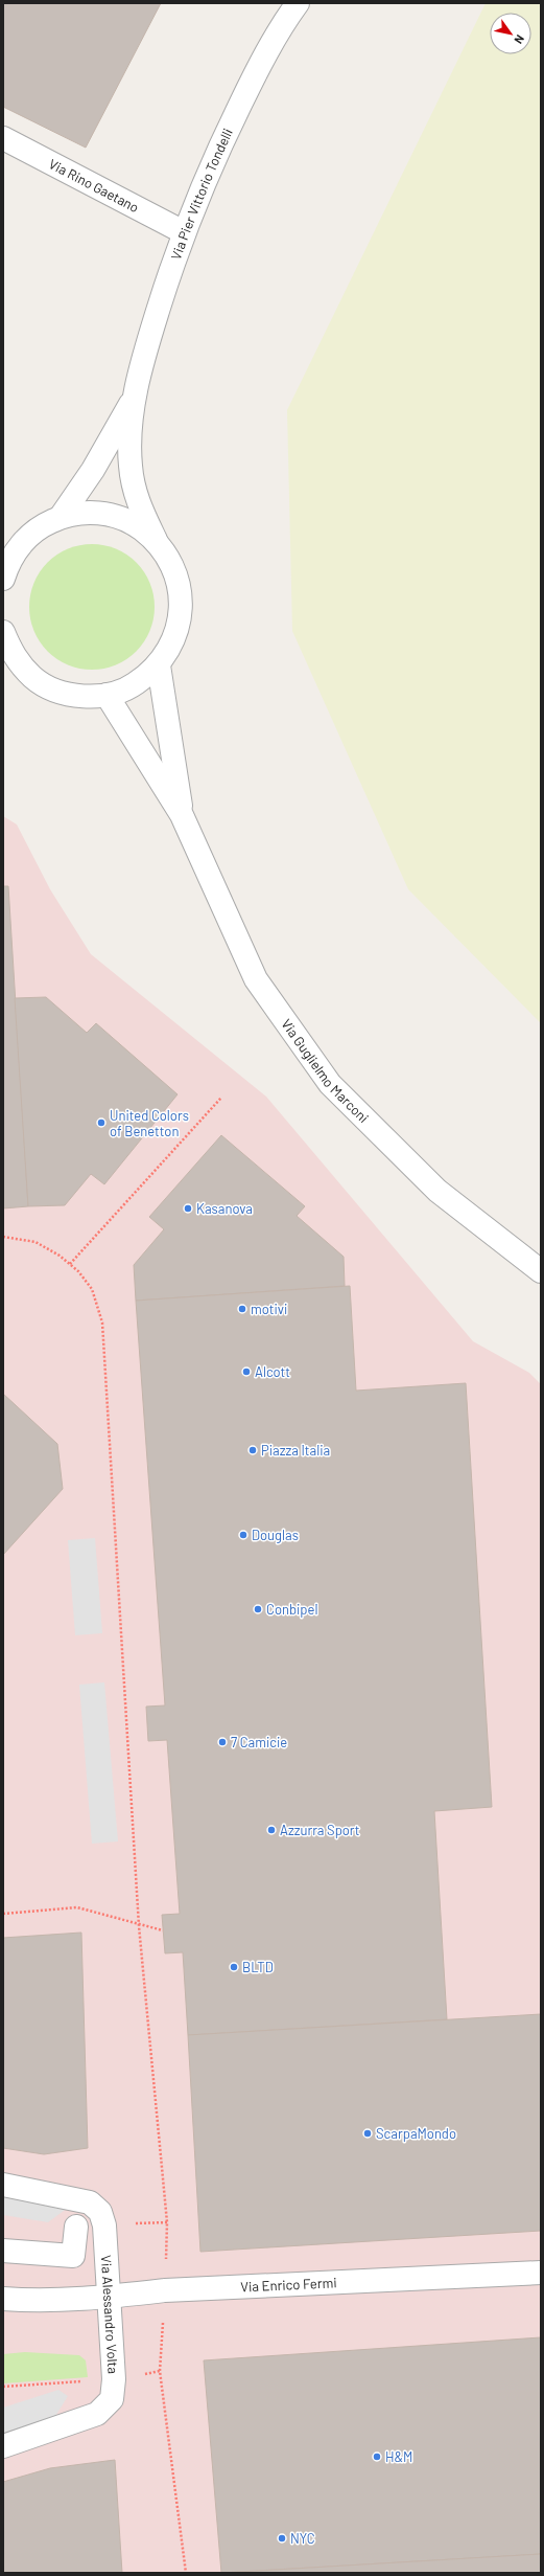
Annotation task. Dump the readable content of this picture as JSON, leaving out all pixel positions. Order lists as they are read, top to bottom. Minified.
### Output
{"streets":{"street":["Via Rino Gaetano","Via Pier Vittorio Tondelli","Via Guglielmo Marconi","Via Enrico Fermi","Via Alessandro Volta"]},"crossings":[["Via Rino Gaetano","Via Pier Vittorio Tondelli"],["Via Enrico Fermi","Via Alessandro Volta"]],"places":["United Colors of Benetton","Kasanova","motivi","Alcott","Piazza Italia","Douglas","Conbipel","7 Camicie","Azzurra Sport","BLTD","ScarpaMondo","H&M","NYC"],"north":"bottom right"}
